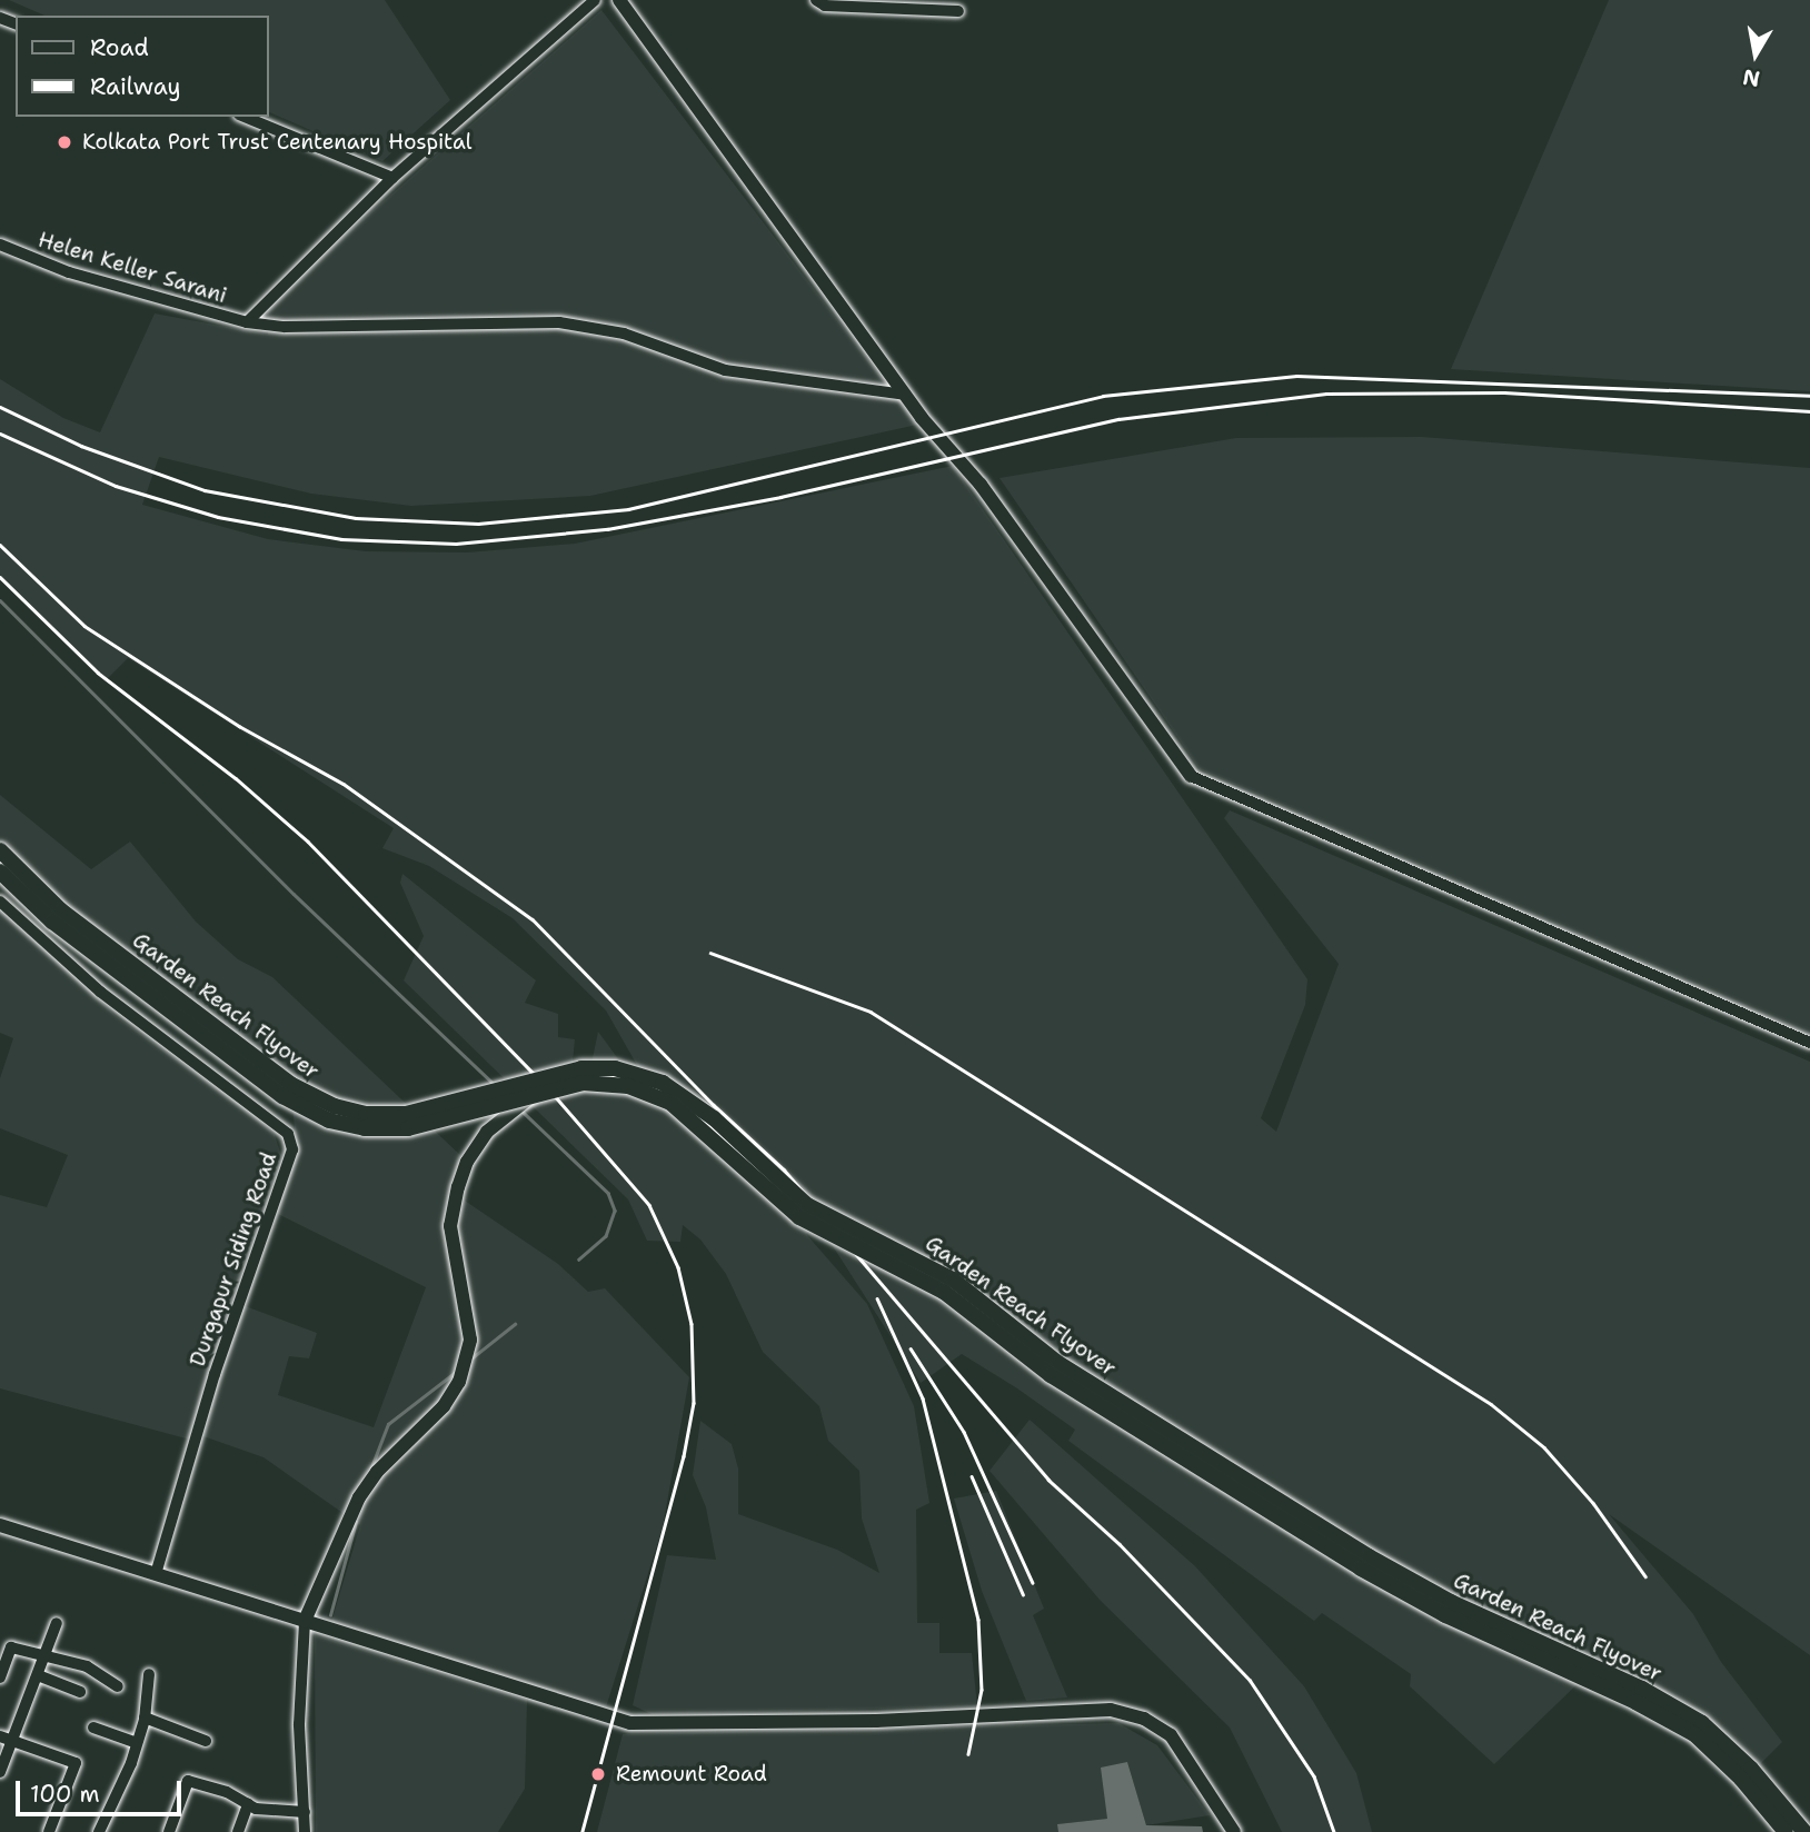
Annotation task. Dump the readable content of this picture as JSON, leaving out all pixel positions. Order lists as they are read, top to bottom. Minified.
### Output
{"streets":{"main road":["Garden Reach Flyover"],"street":["Helen Keller Sarani","Durgapur Siding Road"]},"places":["Kolkata Port Trust Centenary Hospital","Remount Road"],"legend":["Road","Railway"],"scale_bar":"100 m","north":"bottom"}
